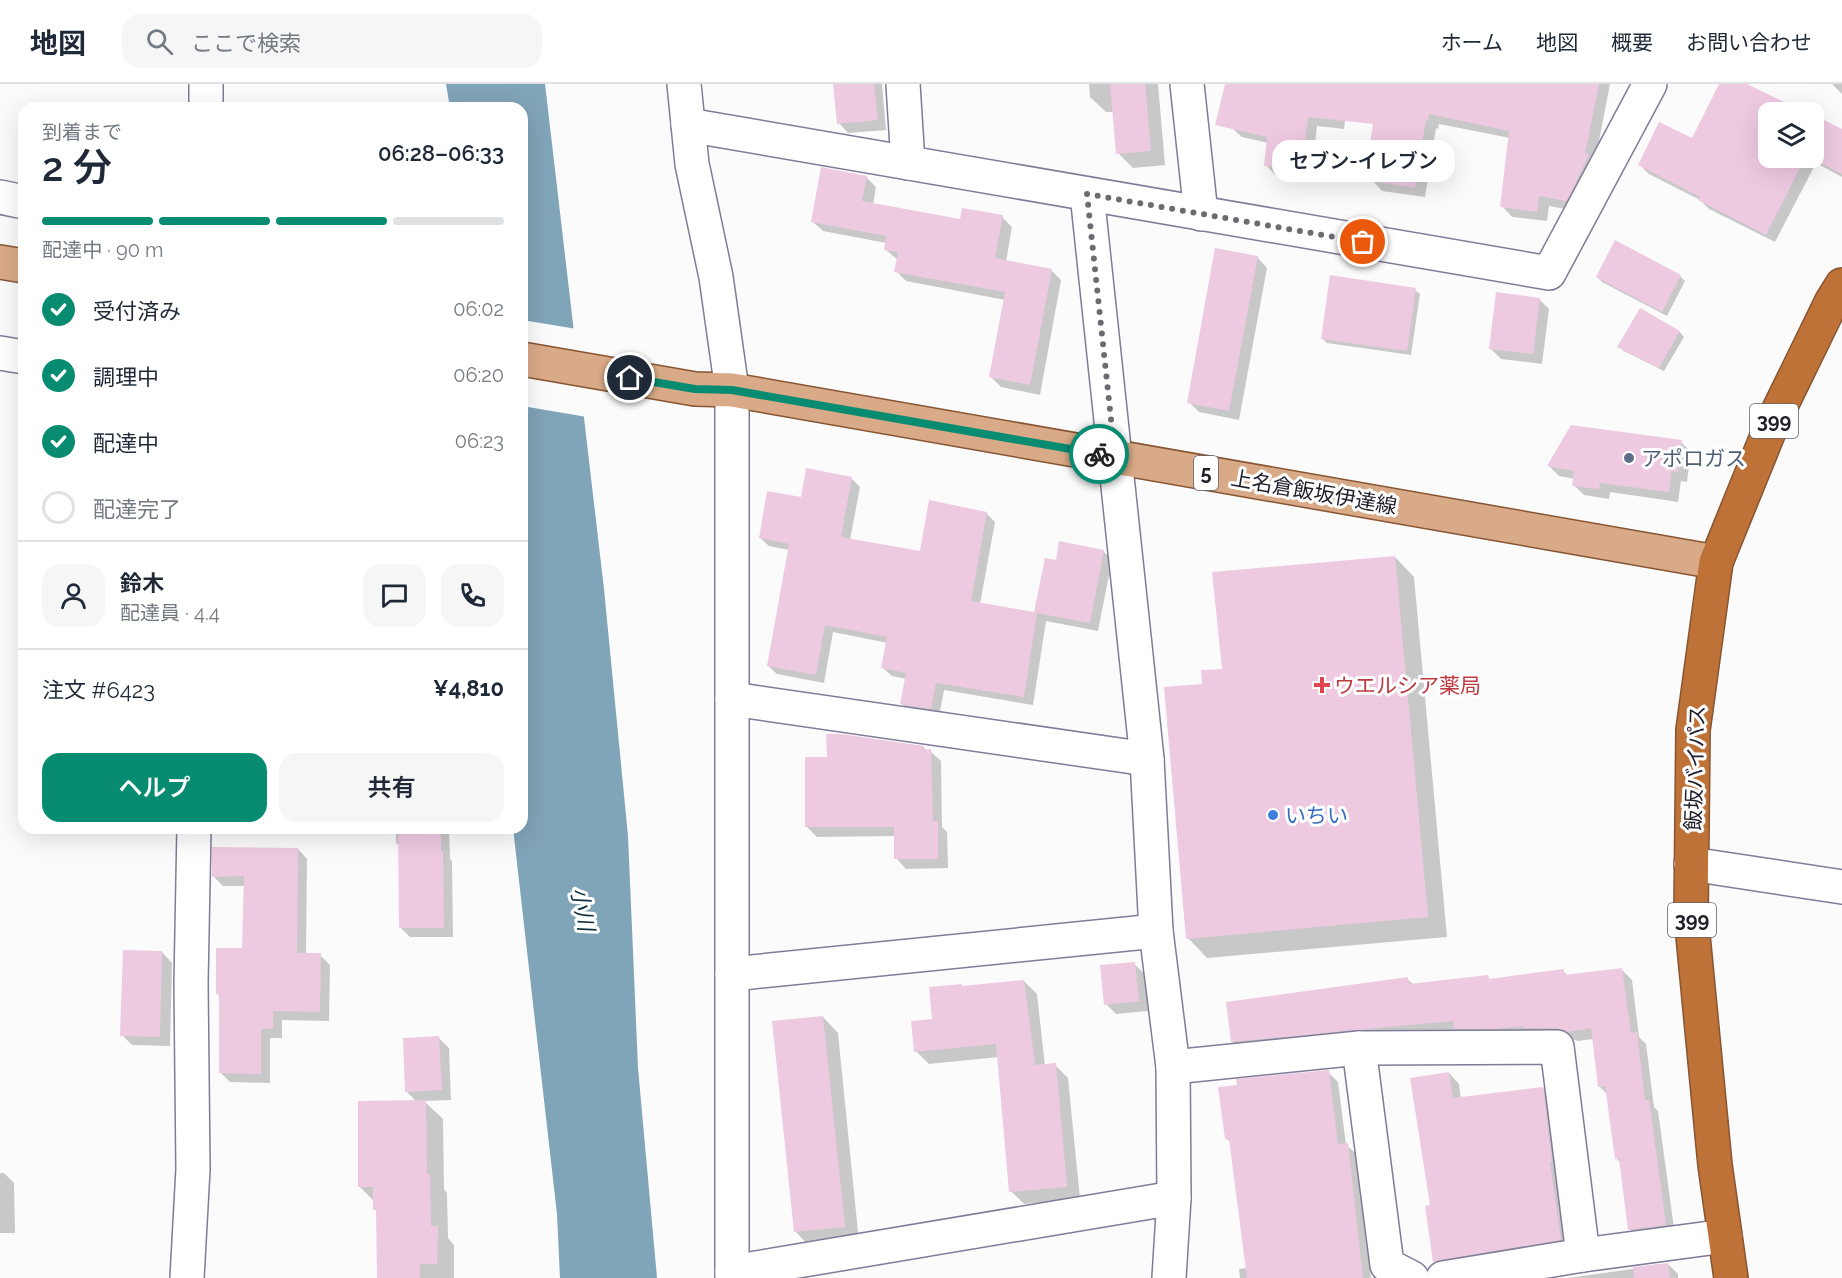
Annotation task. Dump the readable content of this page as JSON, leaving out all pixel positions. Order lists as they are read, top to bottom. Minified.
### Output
{"streets":{"highway":["399","飯坂バイパス"],"main road":["5","上名倉飯坂伊達線"]},"crossings":[["上名倉飯坂伊達線","飯坂バイパス"]],"water":["小川"],"places":{"other":["セブン-イレブン","アポロガス","いちい"],"health":["ウエルシア薬局"]},"page":{"header":"地図","search":"ここで検索","nav":["ホーム","地図","概要","お問い合わせ"],"heading":["2 分","到着まで","06:28–06:33"],"panel":["鈴木","配達員 · 4.4","注文 #6423","¥4,810"],"bubble":"セブン-イレブン","bar":"配達中 · 90 m","list":[["受付済み","06:02"],["調理中","06:20"],["配達中","06:23"],"配達完了"],"buttons":["ヘルプ","共有"]}}
